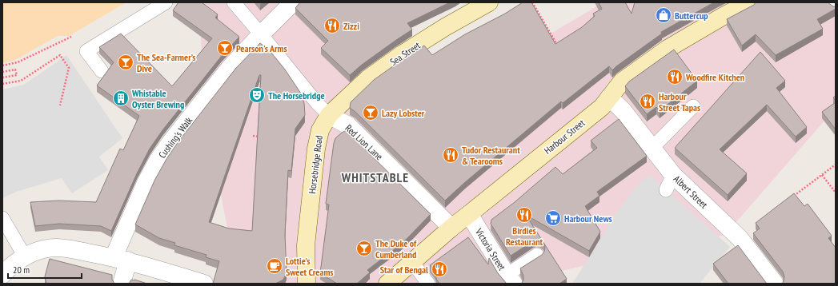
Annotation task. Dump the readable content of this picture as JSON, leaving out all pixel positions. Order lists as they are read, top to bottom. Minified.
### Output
{"streets":{"main road":["Sea Street","Harbour Street","Horsebridge Road"],"street":["Cushing's Walk","Red Lion Lane","Albert Street","Victoria Street"]},"crossings":[["Sea Street","Red Lion Lane"],["Sea Street","Horsebridge Road"],["Harbour Street","Red Lion Lane"],["Harbour Street","Albert Street"],["Harbour Street","Victoria Street"],["Red Lion Lane","Horsebridge Road"]],"districts":["WHITSTABLE"],"places":{"shop":["Buttercup"],"restaurant":["Zizzi","Woodfire Kitchen","Harbour Street Tapas","Tudor Restaurant & Tearooms","Birdies Restaurant","Star of Bengal"],"bar":["Pearson's Arms","The Sea-Farmer’s Dive","Lazy Lobster","The Duke of Cumberland"],"theatre":["The Horsebridge"],"building":["Whistable Oyster Brewing"],"supermarket":["Harbour News"],"cafe":["Lottie's Sweet Creams"]},"scale_bar":"20 m"}
